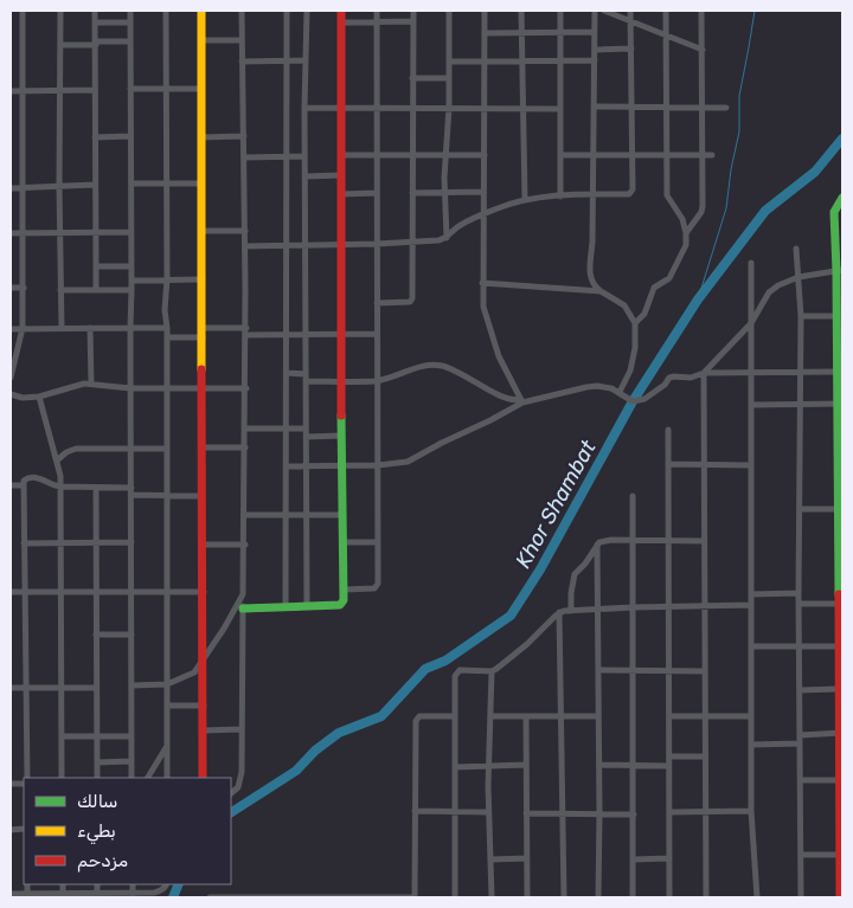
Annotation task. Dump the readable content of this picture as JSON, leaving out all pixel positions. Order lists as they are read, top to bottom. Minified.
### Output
{"water":["Khor Shambat"],"legend":["سالك","بطيء","مزدحم"]}
